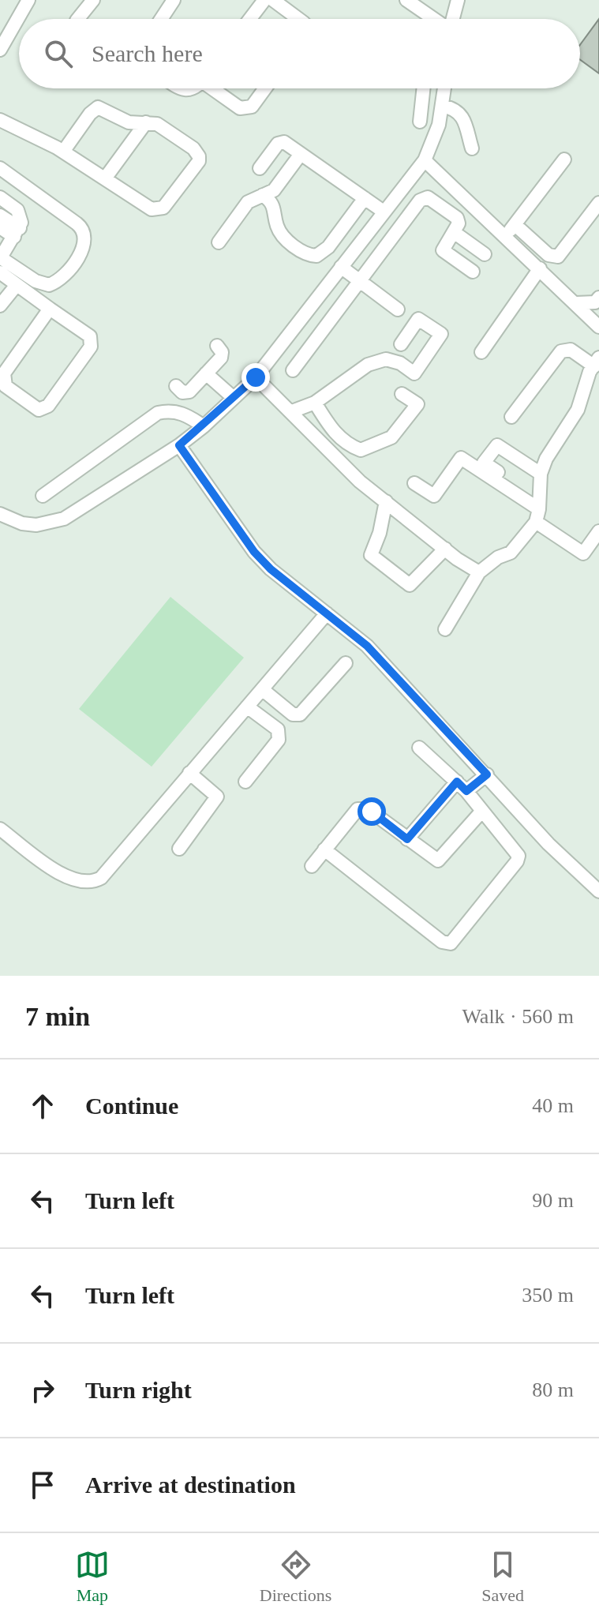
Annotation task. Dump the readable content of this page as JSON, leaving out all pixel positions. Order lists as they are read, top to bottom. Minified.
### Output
{"page":{"search":"Search here","heading":["7 min","Walk · 560 m"],"list":[["Continue","40 m"],["Turn left","90 m"],["Turn left","350 m"],["Turn right","80 m"],"Arrive at destination"],"nav":["Map","Directions","Saved"]}}
